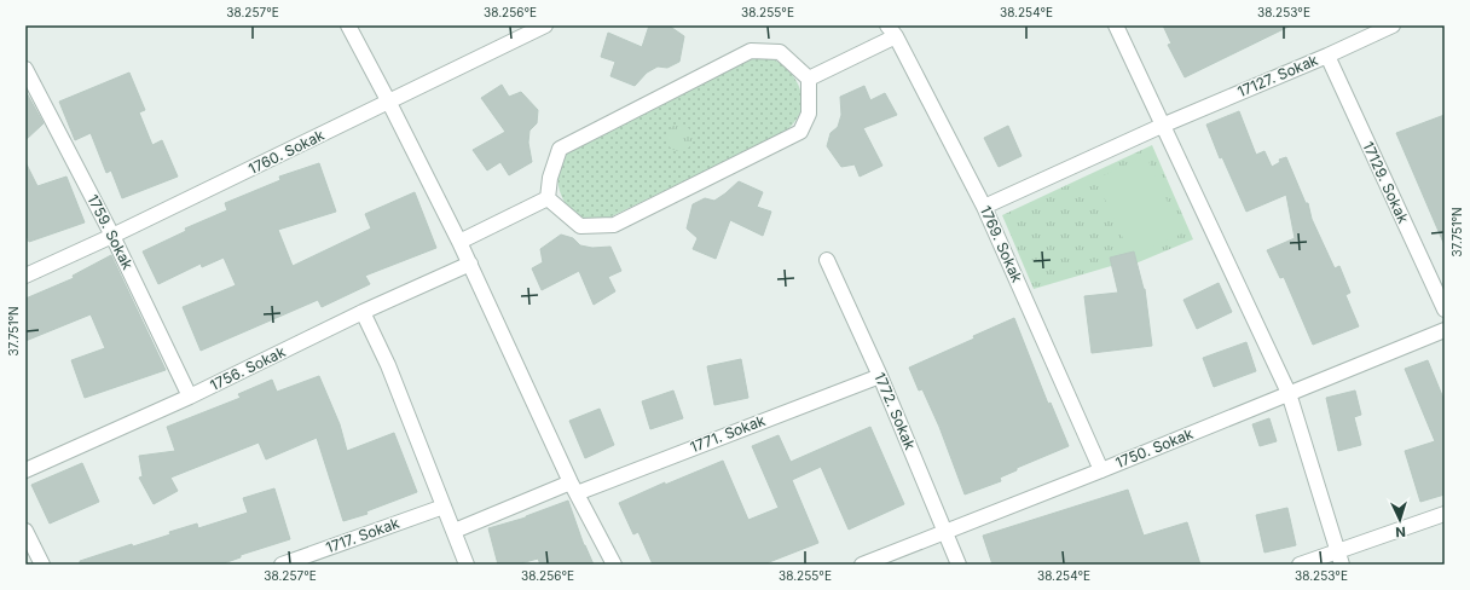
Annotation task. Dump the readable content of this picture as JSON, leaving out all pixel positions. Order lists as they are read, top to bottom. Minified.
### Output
{"streets":{"street":["17127. Sokak","1760. Sokak","17129. Sokak","1759. Sokak","1769. Sokak","1756. Sokak","1772. Sokak","1771. Sokak","1750. Sokak","1717. Sokak"]},"crossings":[["17127. Sokak","17129. Sokak"],["17127. Sokak","1769. Sokak"],["1760. Sokak","1759. Sokak"],["1759. Sokak","1756. Sokak"],["1769. Sokak","1750. Sokak"],["1772. Sokak","1771. Sokak"],["1772. Sokak","1750. Sokak"]],"north":"bottom","coordinates":["38.257°E","38.256°E","38.255°E","38.254°E","38.253°E","37.751°N"]}
